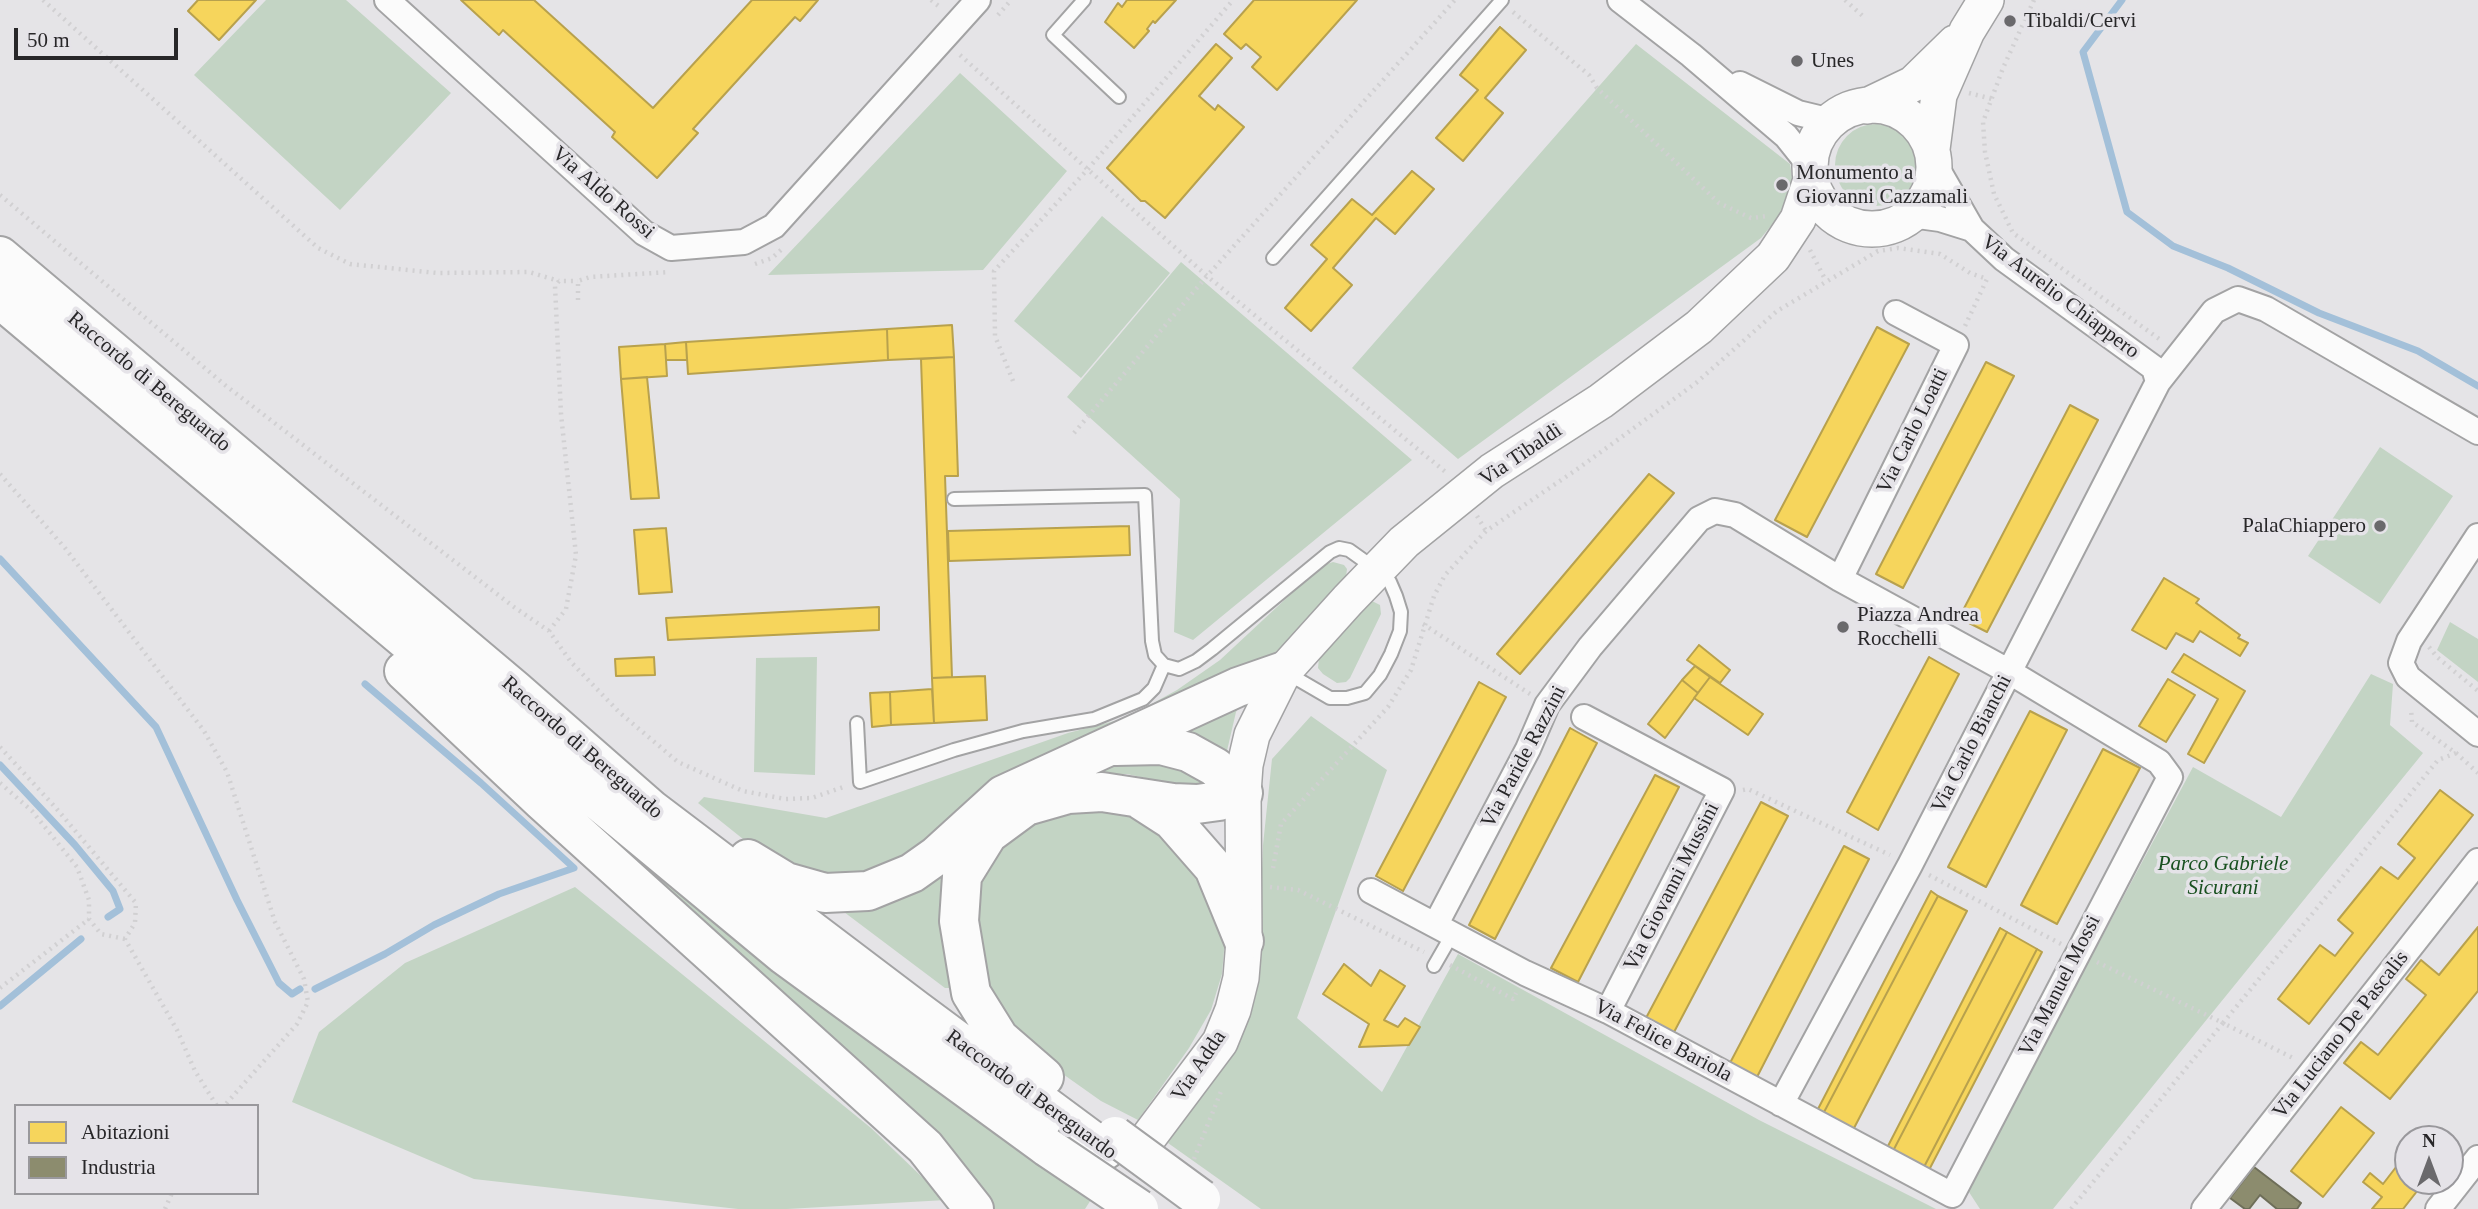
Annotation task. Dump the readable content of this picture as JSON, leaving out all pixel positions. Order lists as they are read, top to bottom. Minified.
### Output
{"streets":{"highway":["Raccordo di Bereguardo"],"street":["Via Aldo Rossi","Via Aurelio Chiappero","Via Carlo Loatti","Via Tibaldi","Via Carlo Bianchi","Via Paride Razzini","Via Giovanni Mussini","Via Manuel Mossi","Via Luciano De Pascalis","Via Felice Bariola","Via Adda"]},"crossings":[["Via Aurelio Chiappero","Via Tibaldi"],["Via Aurelio Chiappero","Via Carlo Bianchi"],["Raccordo di Bereguardo","Via Adda"],["Via Carlo Loatti","Via Paride Razzini"],["Via Tibaldi","Via Adda"],["Via Carlo Bianchi","Via Manuel Mossi"],["Via Carlo Bianchi","Via Felice Bariola"],["Via Paride Razzini","Via Felice Bariola"],["Via Giovanni Mussini","Via Felice Bariola"],["Via Manuel Mossi","Via Felice Bariola"]],"parks":["Parco Gabriele Sicurani"],"places":["Tibaldi/Cervi","Unes","Monumento a Giovanni Cazzamali","PalaChiappero","Piazza Andrea Rocchelli"],"legend":["Abitazioni","Industria"],"scale_bar":"50 m","north":"top"}
